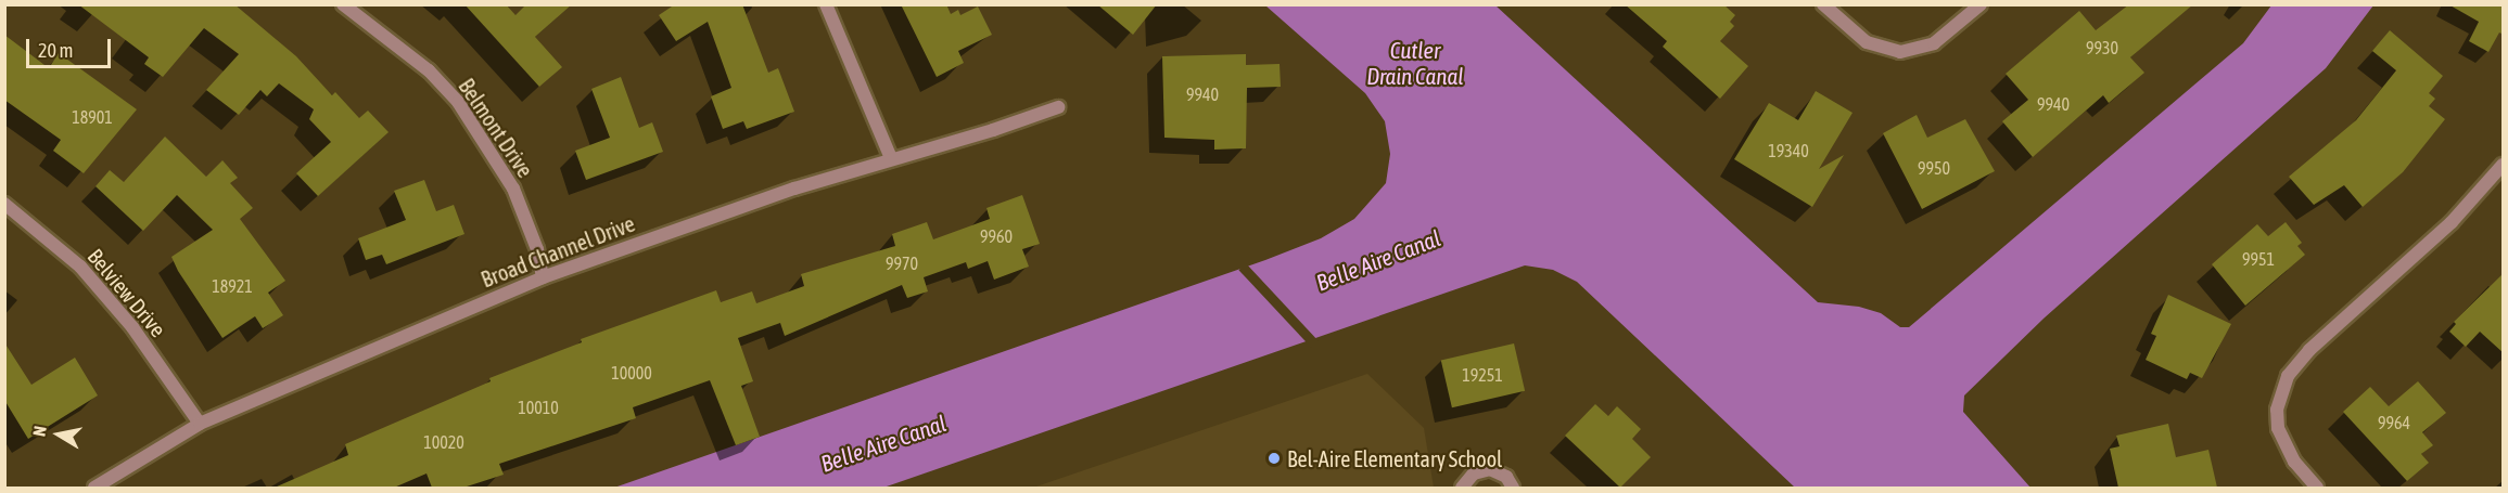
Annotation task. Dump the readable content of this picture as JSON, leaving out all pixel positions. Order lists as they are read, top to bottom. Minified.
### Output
{"streets":{"street":["Belmont Drive","Broad Channel Drive","Belview Drive"]},"crossings":[["Belmont Drive","Broad Channel Drive"],["Broad Channel Drive","Belview Drive"]],"water":["Cutler Drain Canal","Belle Aire Canal"],"places":["Bel-Aire Elementary School"],"house_numbers":["9930","9940","9940","18901","19340","9950","9960","9951","9970","18921","10000","19251","10010","9964","10020"],"scale_bar":"20 m","north":"left"}
